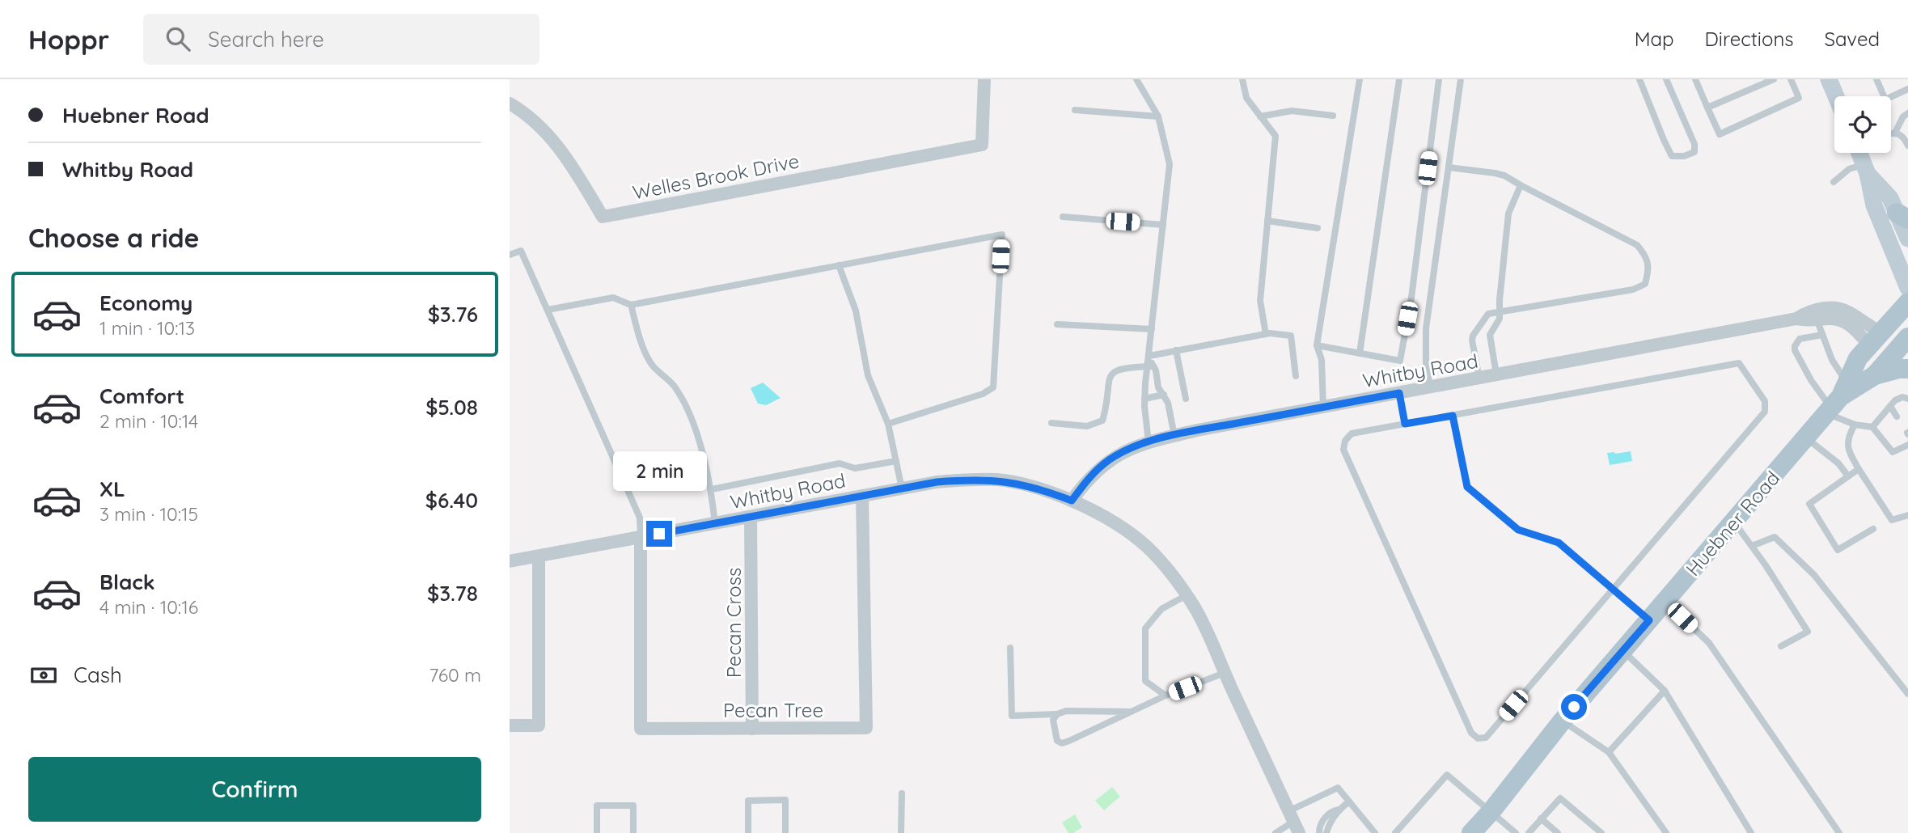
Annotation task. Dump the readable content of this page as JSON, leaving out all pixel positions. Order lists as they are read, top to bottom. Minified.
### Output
{"streets":{"main road":["Huebner Road"],"street":["Welles Brook Drive","Whitby Road","Pecan Cross","Pecan Tree"]},"crossings":[["Whitby Road","Huebner Road"],["Whitby Road","Pecan Cross"],["Whitby Road","Pecan Tree"],["Pecan Cross","Pecan Tree"]],"page":{"header":"Hoppr","search":"Search here","nav":["Map","Directions","Saved"],"banner":["Huebner Road","Whitby Road"],"heading":"Choose a ride","list":[{"name":"Economy","note":"1 min · 10:13","value":"$3.76"},{"name":"Comfort","note":"2 min · 10:14","value":"$5.08"},{"name":"XL","note":"3 min · 10:15","value":"$6.40"},{"name":"Black","note":"4 min · 10:16","value":"$3.78"}],"bubble":"2 min","pay":["Cash","760 m"],"buttons":"Confirm"}}
